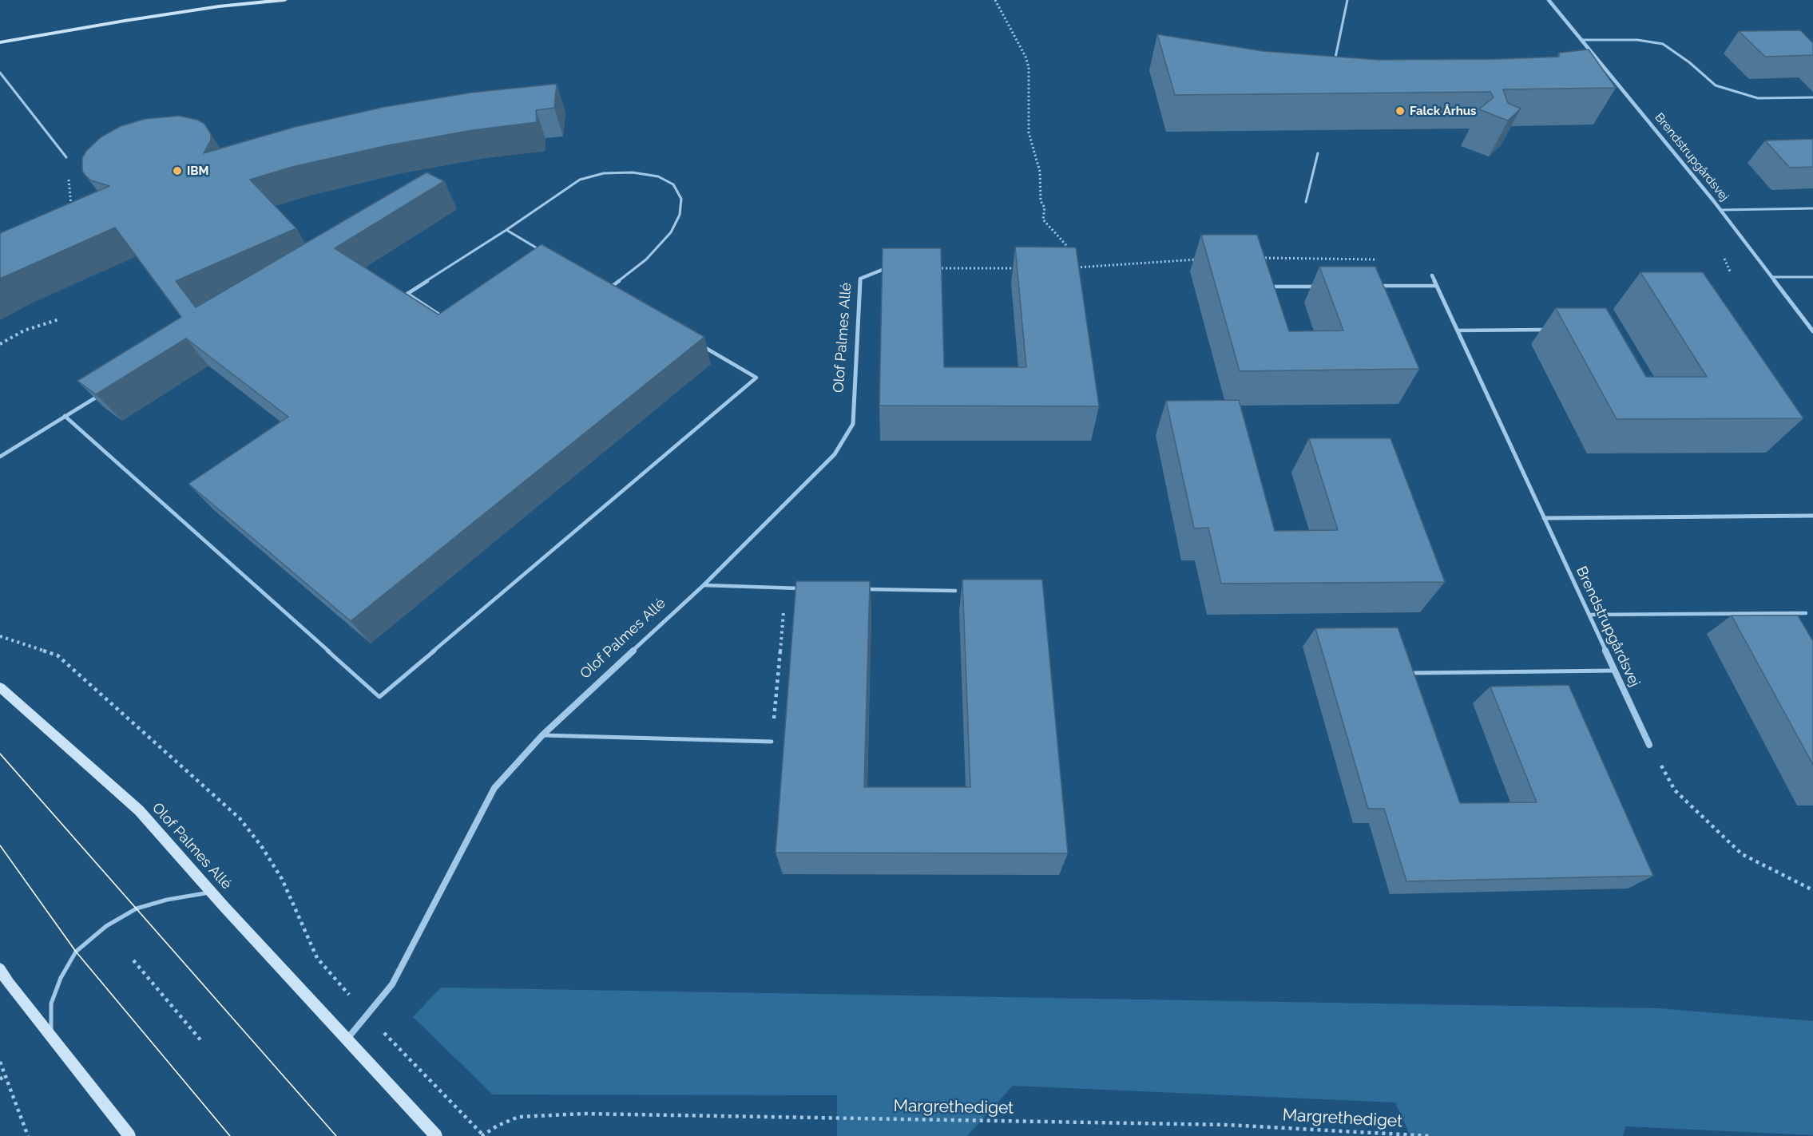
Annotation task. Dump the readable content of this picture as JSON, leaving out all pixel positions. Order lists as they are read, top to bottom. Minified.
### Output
{"streets":{"street":["Brendstrupgårdsvej","Olof Palmes Allé"],"path":["Margrethediget"]},"places":["Falck Århus","IBM"]}
